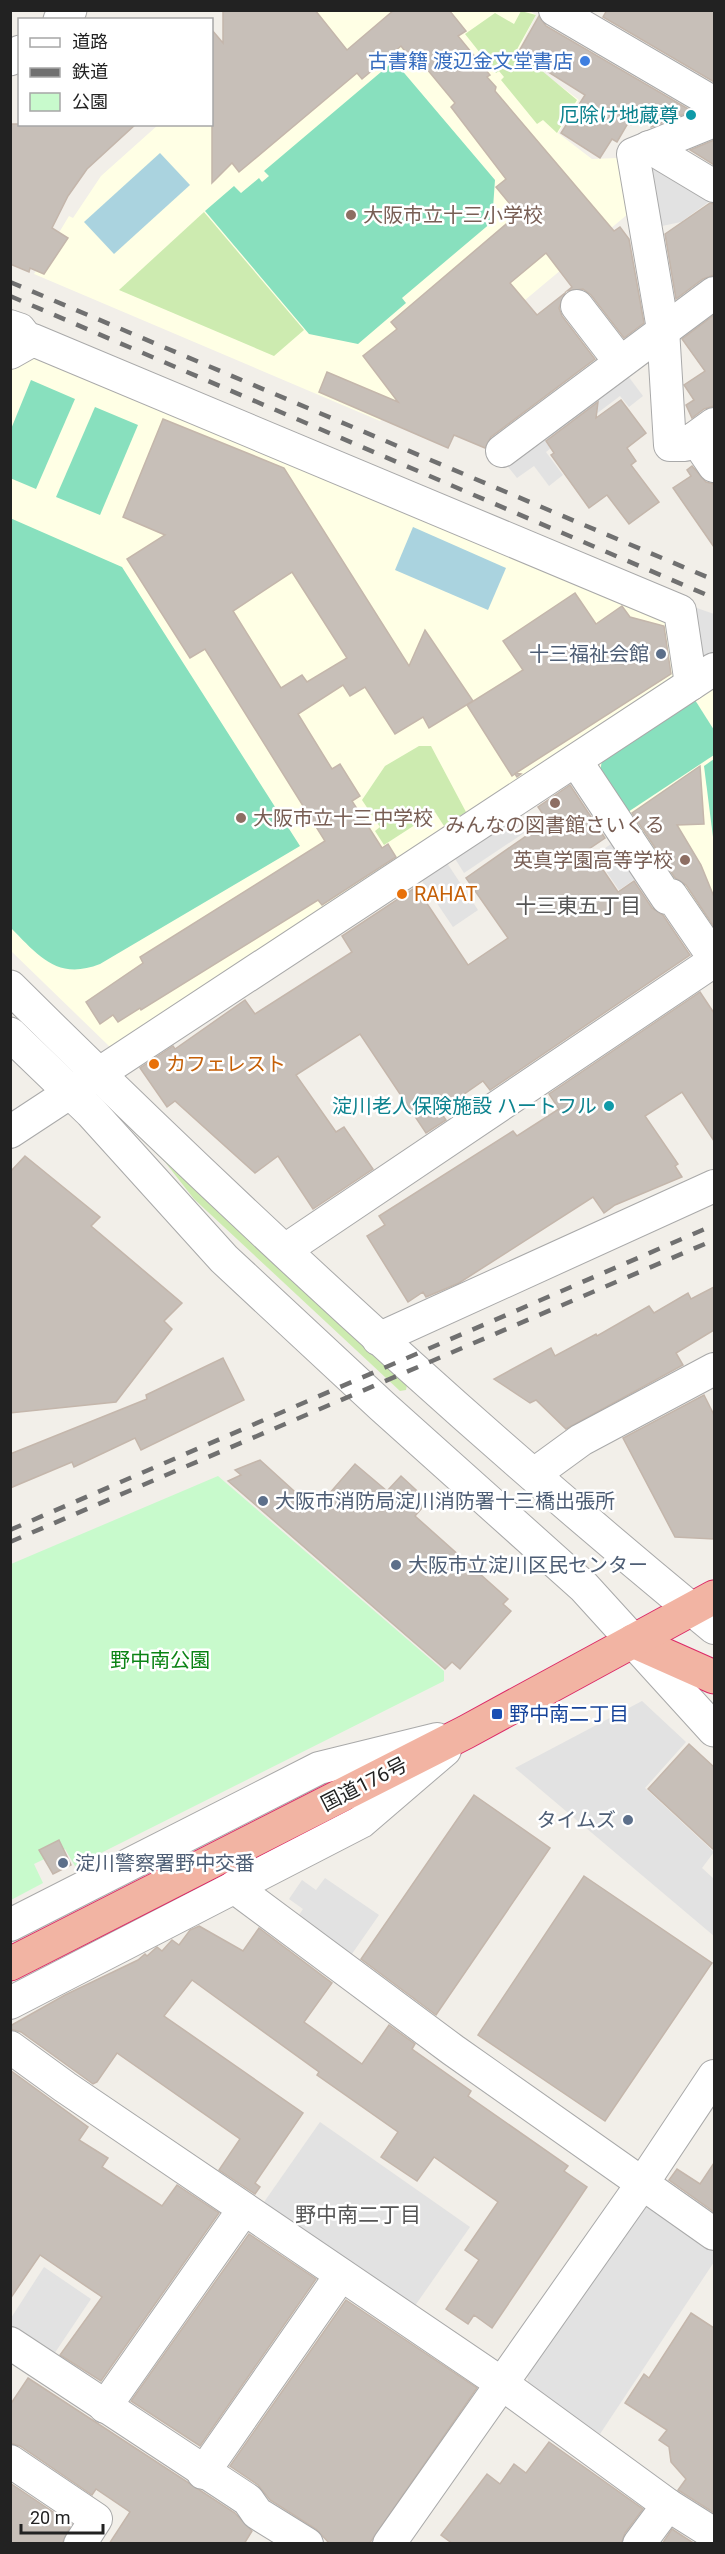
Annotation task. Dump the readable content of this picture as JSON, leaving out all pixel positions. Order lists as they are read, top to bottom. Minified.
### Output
{"streets":{"highway":["国道176号"]},"districts":["十三東五丁目","野中南二丁目"],"parks":["野中南公園"],"places":{"other":["古書籍 渡辺金文堂書店","厄除け地蔵尊","大阪市立十三小学校","十三福祉会館","みんなの図書館さいくる","大阪市立十三中学校","英真学園高等学校","RAHAT","カフェレスト","淀川老人保険施設 ハートフル","大阪市消防局淀川消防署十三橋出張所","大阪市立淀川区民センター","タイムズ","淀川警察署野中交番"],"transit":["野中南二丁目"]},"legend":["道路","鉄道","公園"],"scale_bar":"20 m"}
